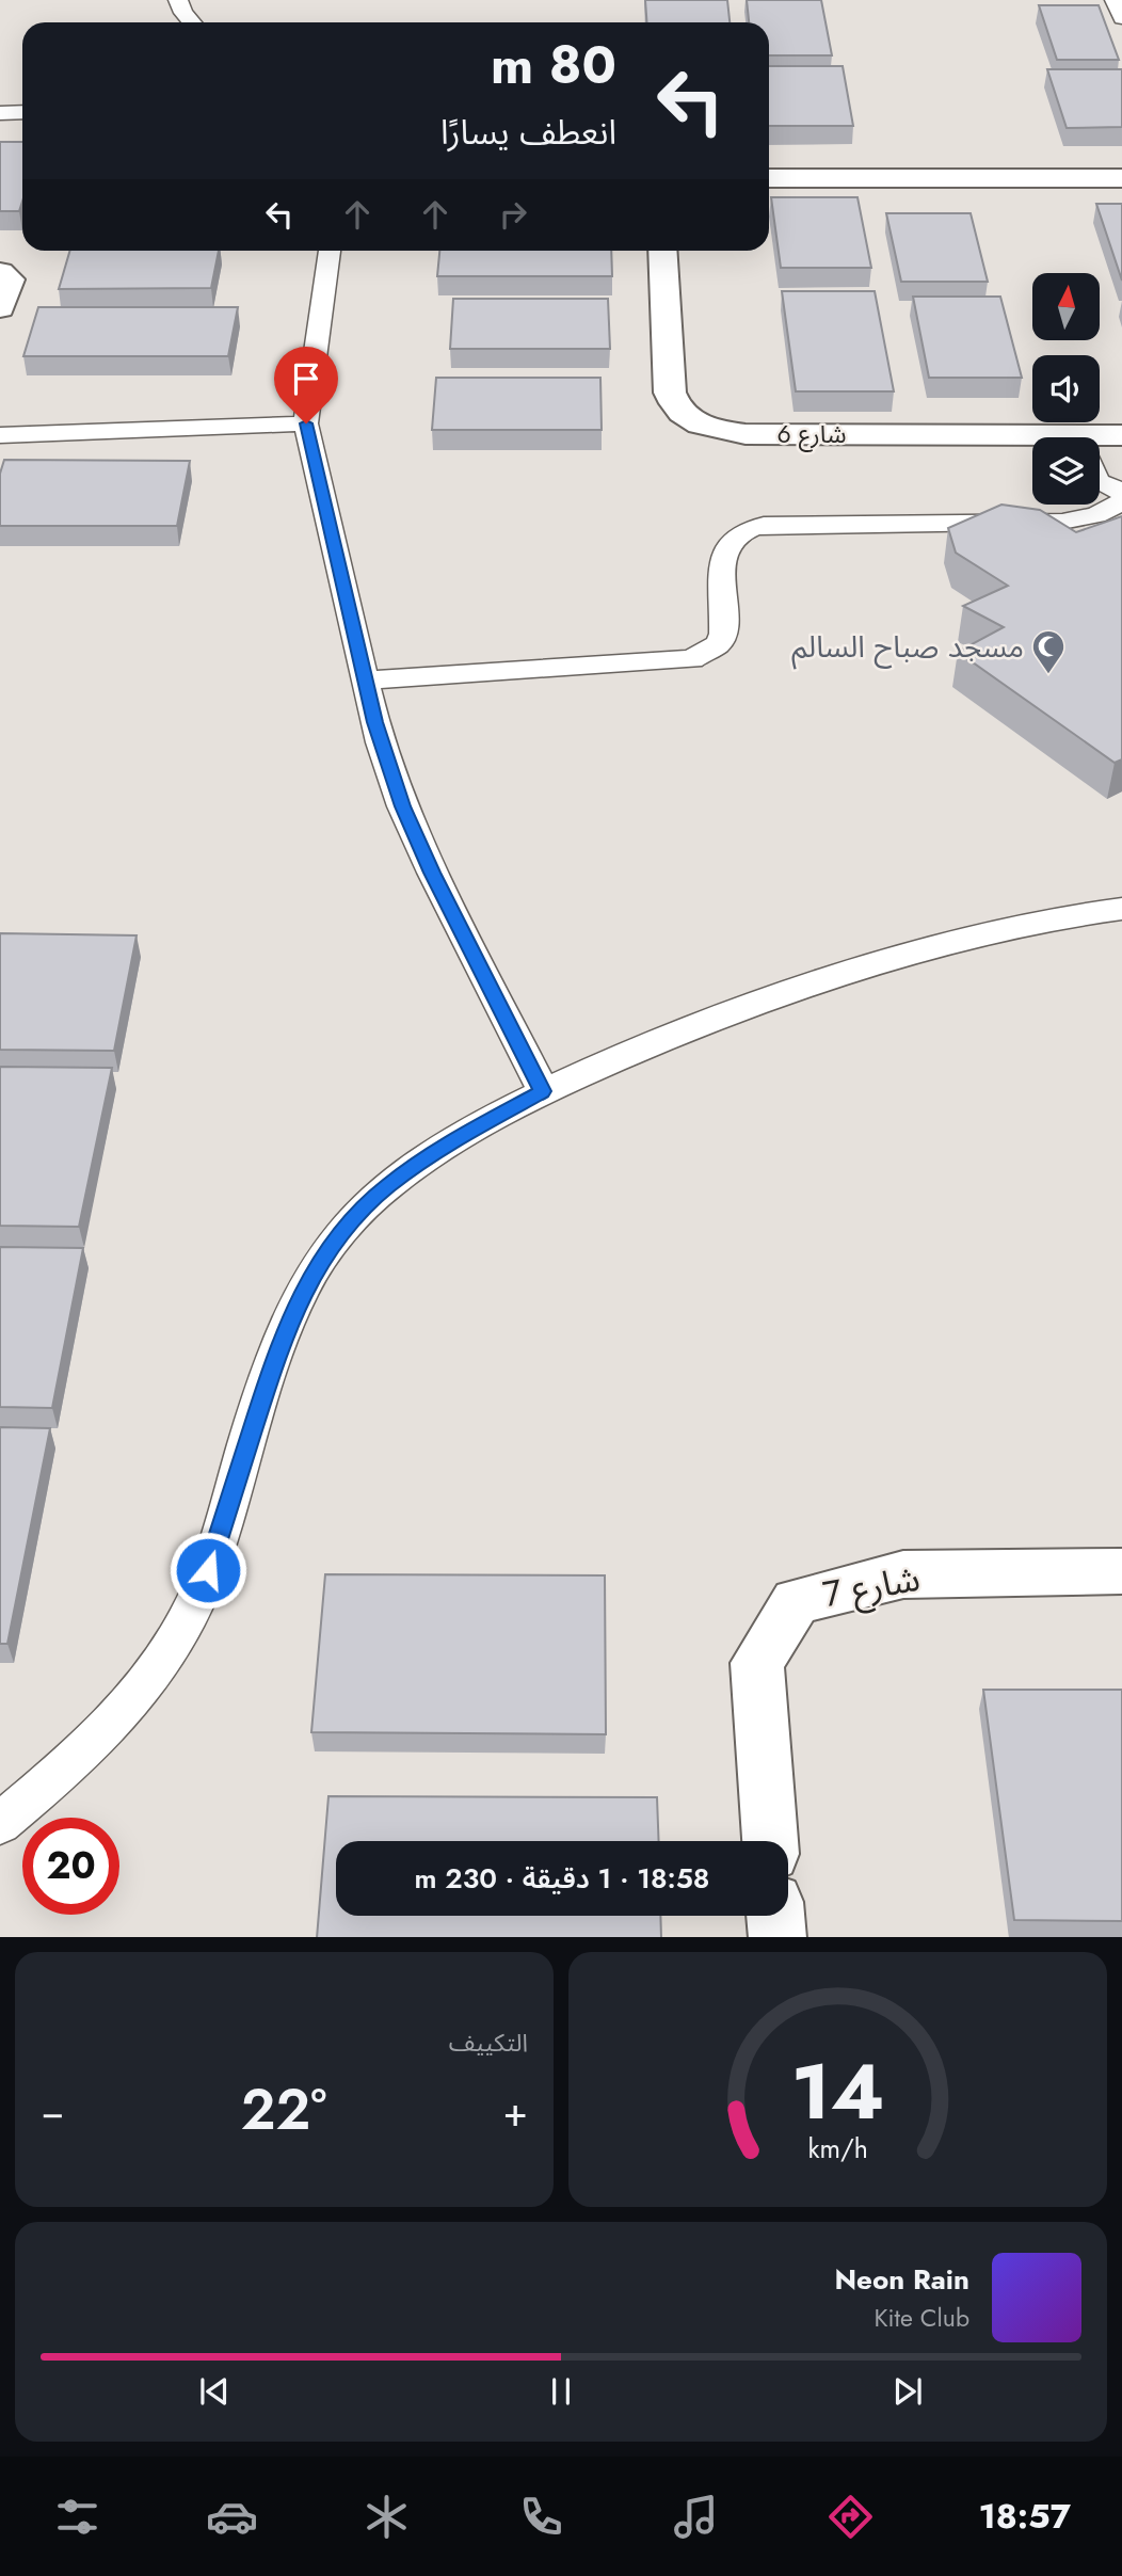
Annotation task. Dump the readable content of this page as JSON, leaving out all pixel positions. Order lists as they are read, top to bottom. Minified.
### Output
{"streets":{"street":["شارع 6","شارع 7"]},"places":{"mosque":["مسجد صباح السالم"]},"north":"top","page":{"turn":["80 m","انعطف يسارًا"],"limit":"20","trip":"18:58 · 1 دقيقة · 230 m","tile":"التكييف","heat":["−","22°","+"],"song":["Neon Rain","Kite Club"],"tabs":"18:57","gauge":["14","km/h"]}}
